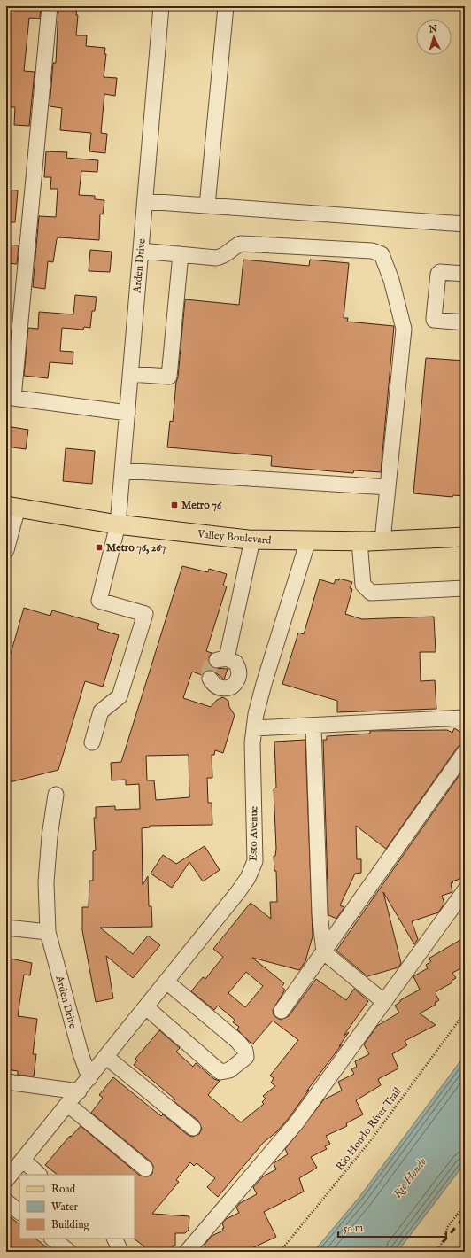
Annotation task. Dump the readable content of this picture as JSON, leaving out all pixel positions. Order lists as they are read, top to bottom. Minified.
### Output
{"streets":{"main road":["Valley Boulevard"],"street":["Arden Drive","Esto Avenue"],"path":["Rio Hondo River Trail"]},"crossings":[["Arden Drive","Valley Boulevard"],["Arden Drive","Esto Avenue"],["Valley Boulevard","Esto Avenue"]],"water":["Rio Hondo"],"places":{"transit":["Metro 76","Metro 76, 267"]},"legend":["Road","Water","Building"],"scale_bar":"50 m","north":"top"}
